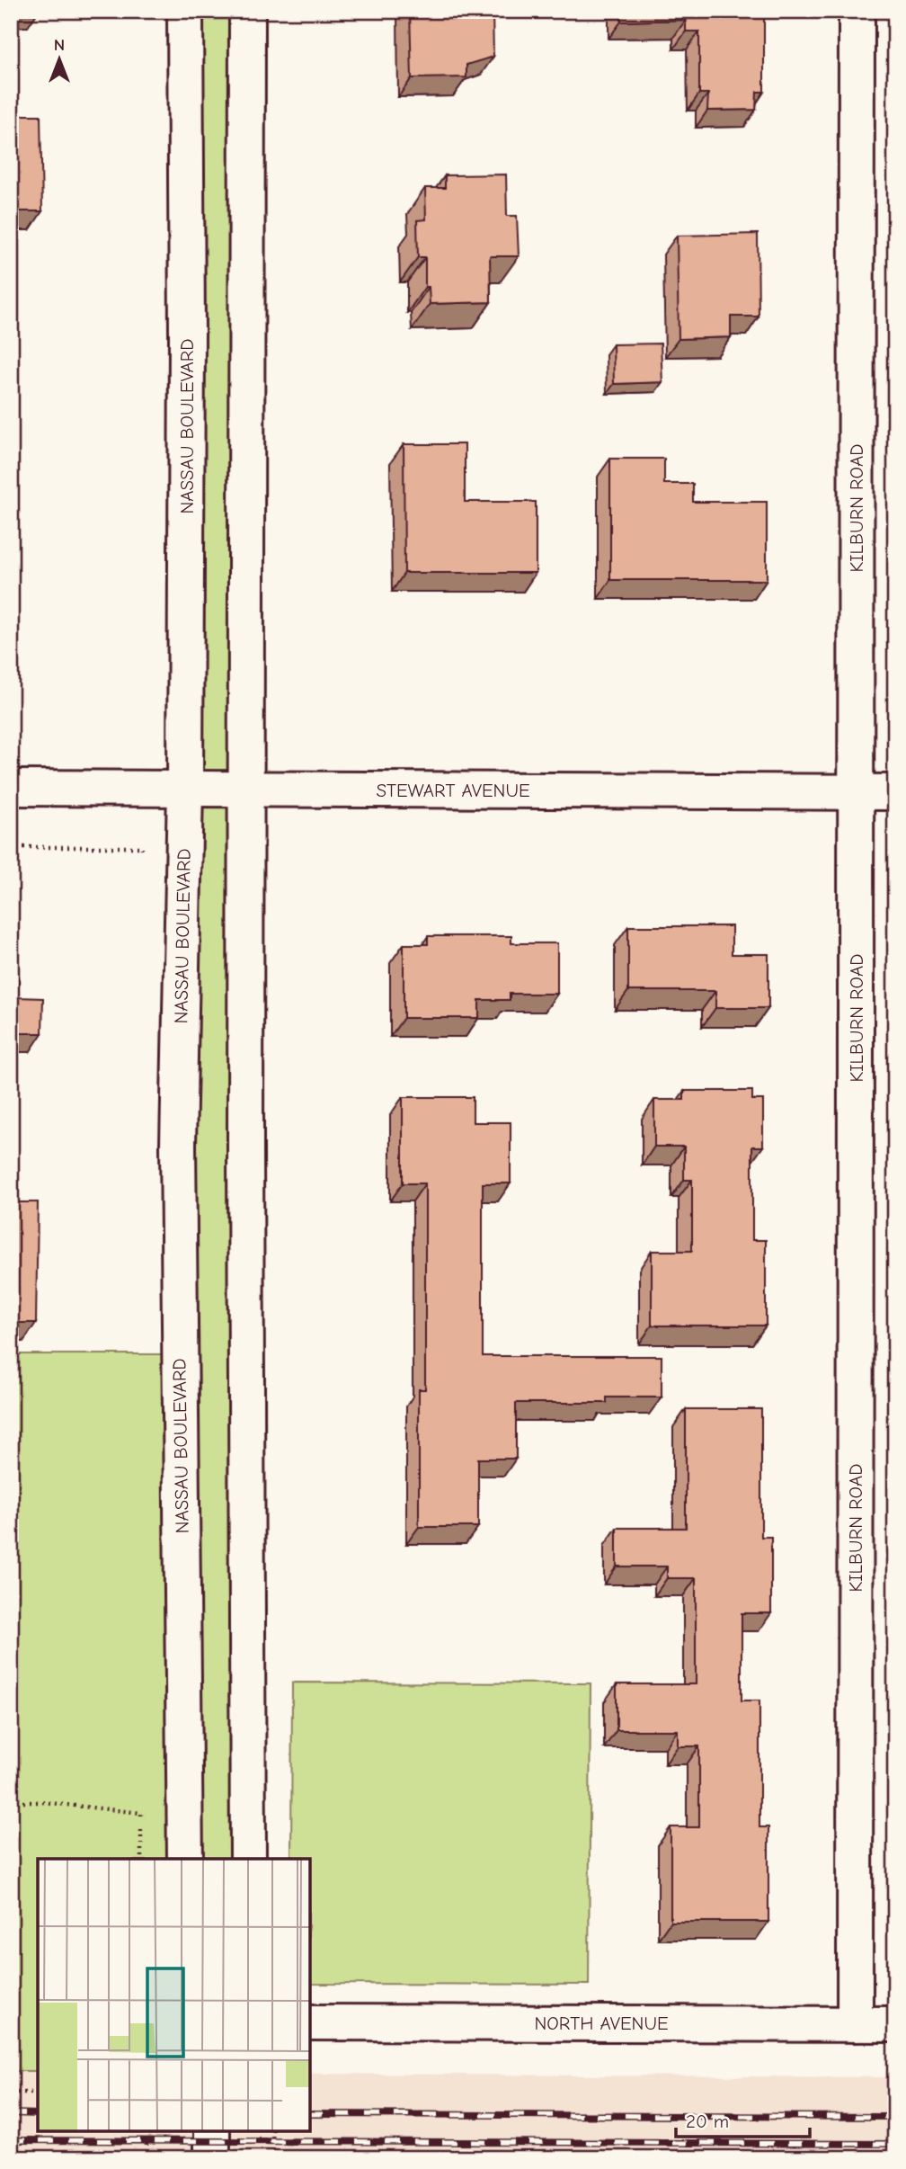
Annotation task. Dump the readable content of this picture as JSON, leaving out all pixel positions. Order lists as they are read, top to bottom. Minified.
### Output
{"streets":{"main road":["NASSAU BOULEVARD","KILBURN ROAD","STEWART AVENUE","NORTH AVENUE"]},"crossings":[["NASSAU BOULEVARD","STEWART AVENUE"],["KILBURN ROAD","STEWART AVENUE"],["KILBURN ROAD","NORTH AVENUE"]],"scale_bar":"20 m","north":"top"}
